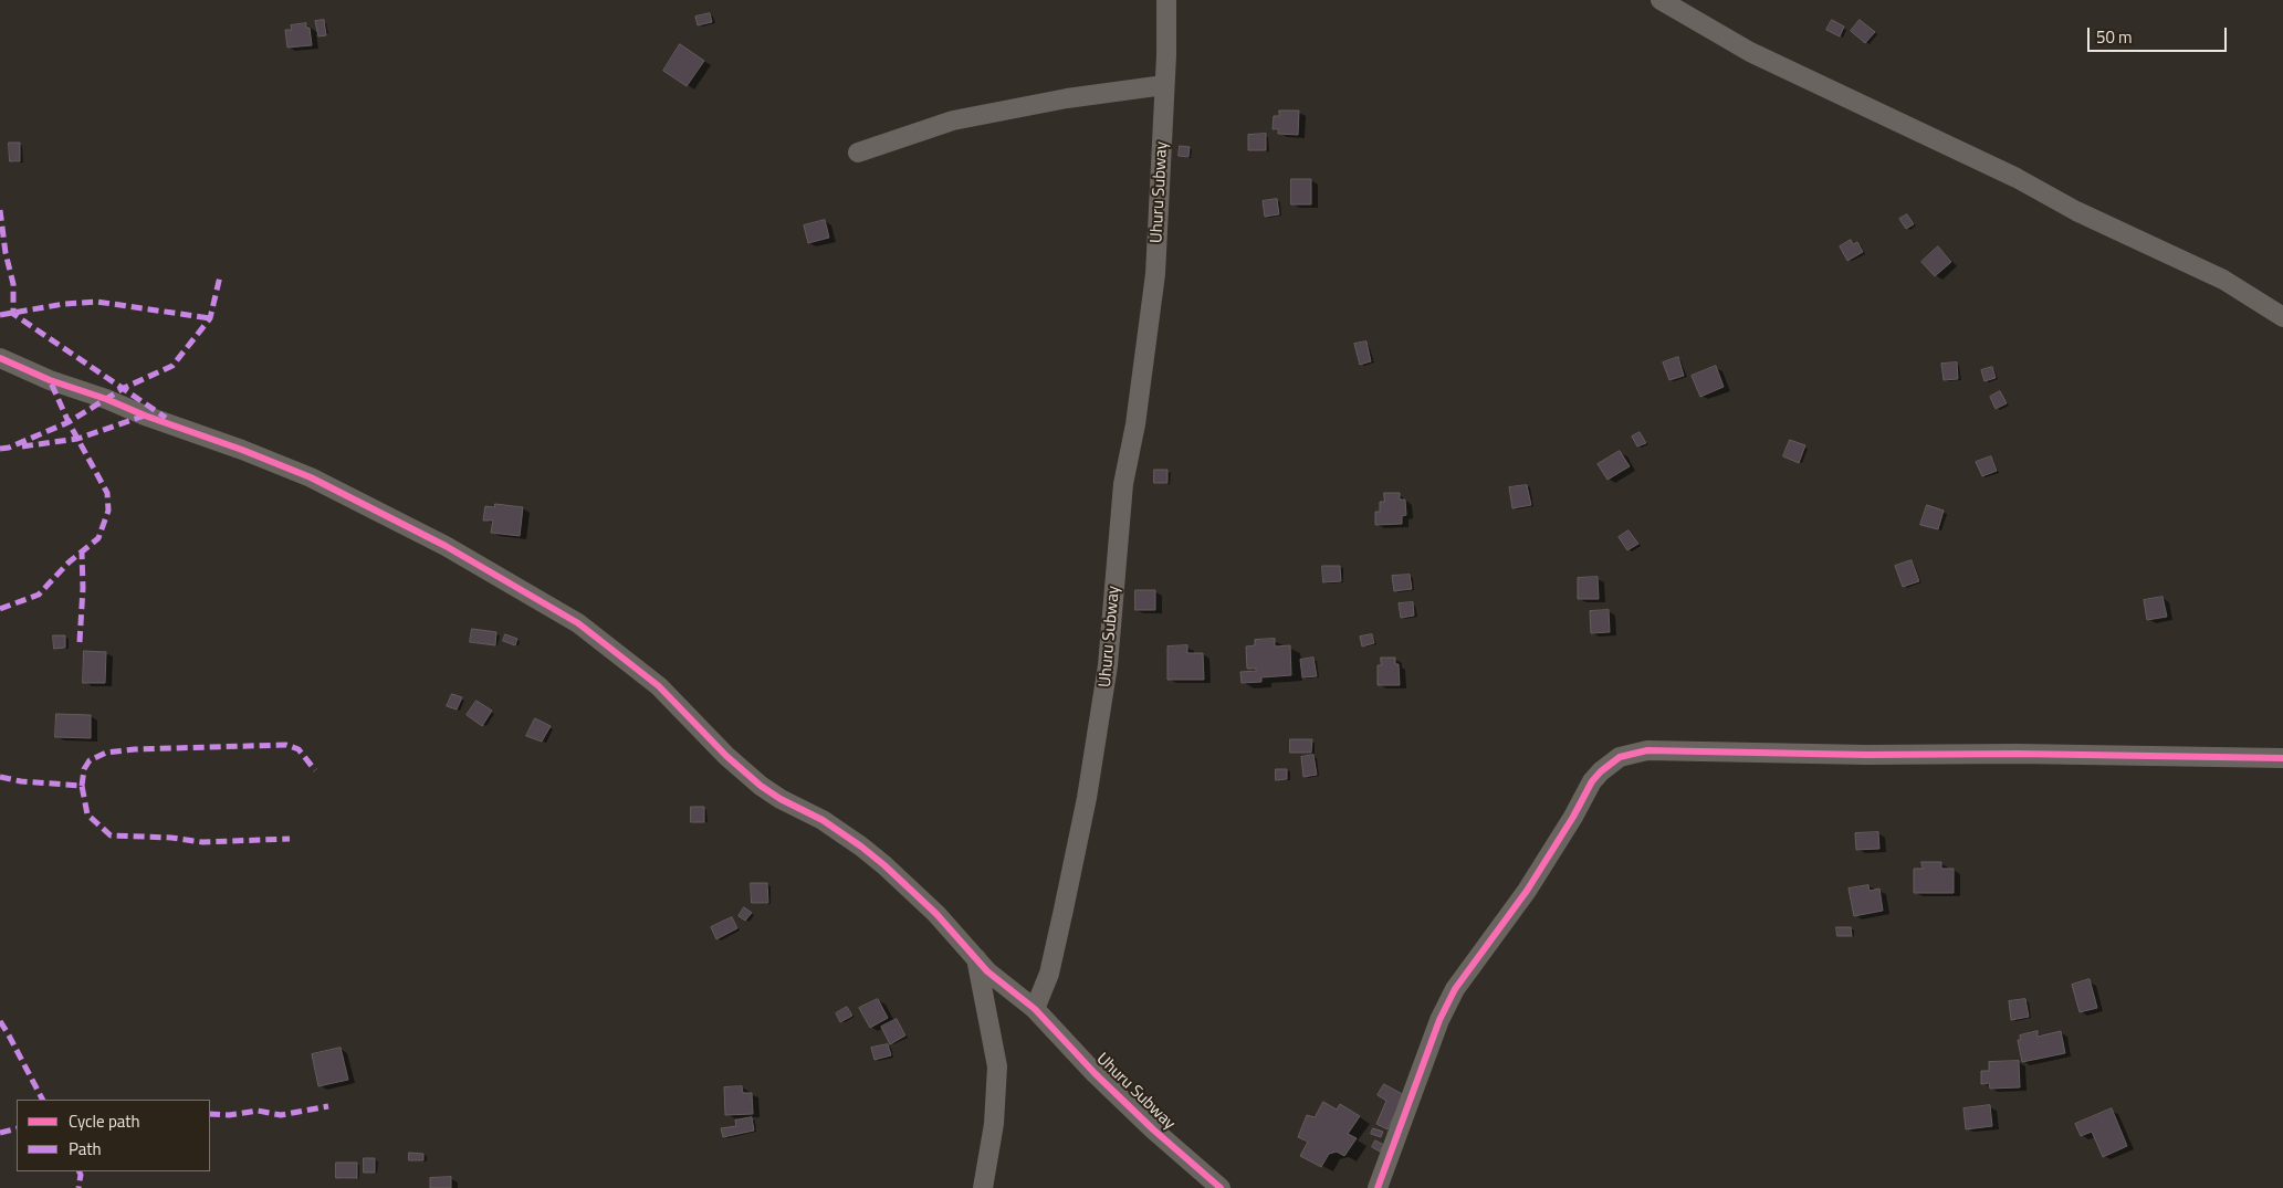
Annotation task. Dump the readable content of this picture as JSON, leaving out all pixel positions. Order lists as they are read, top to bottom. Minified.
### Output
{"streets":{"street":["Uhuru Subway"]},"legend":["Cycle path","Path"],"scale_bar":"50 m"}
